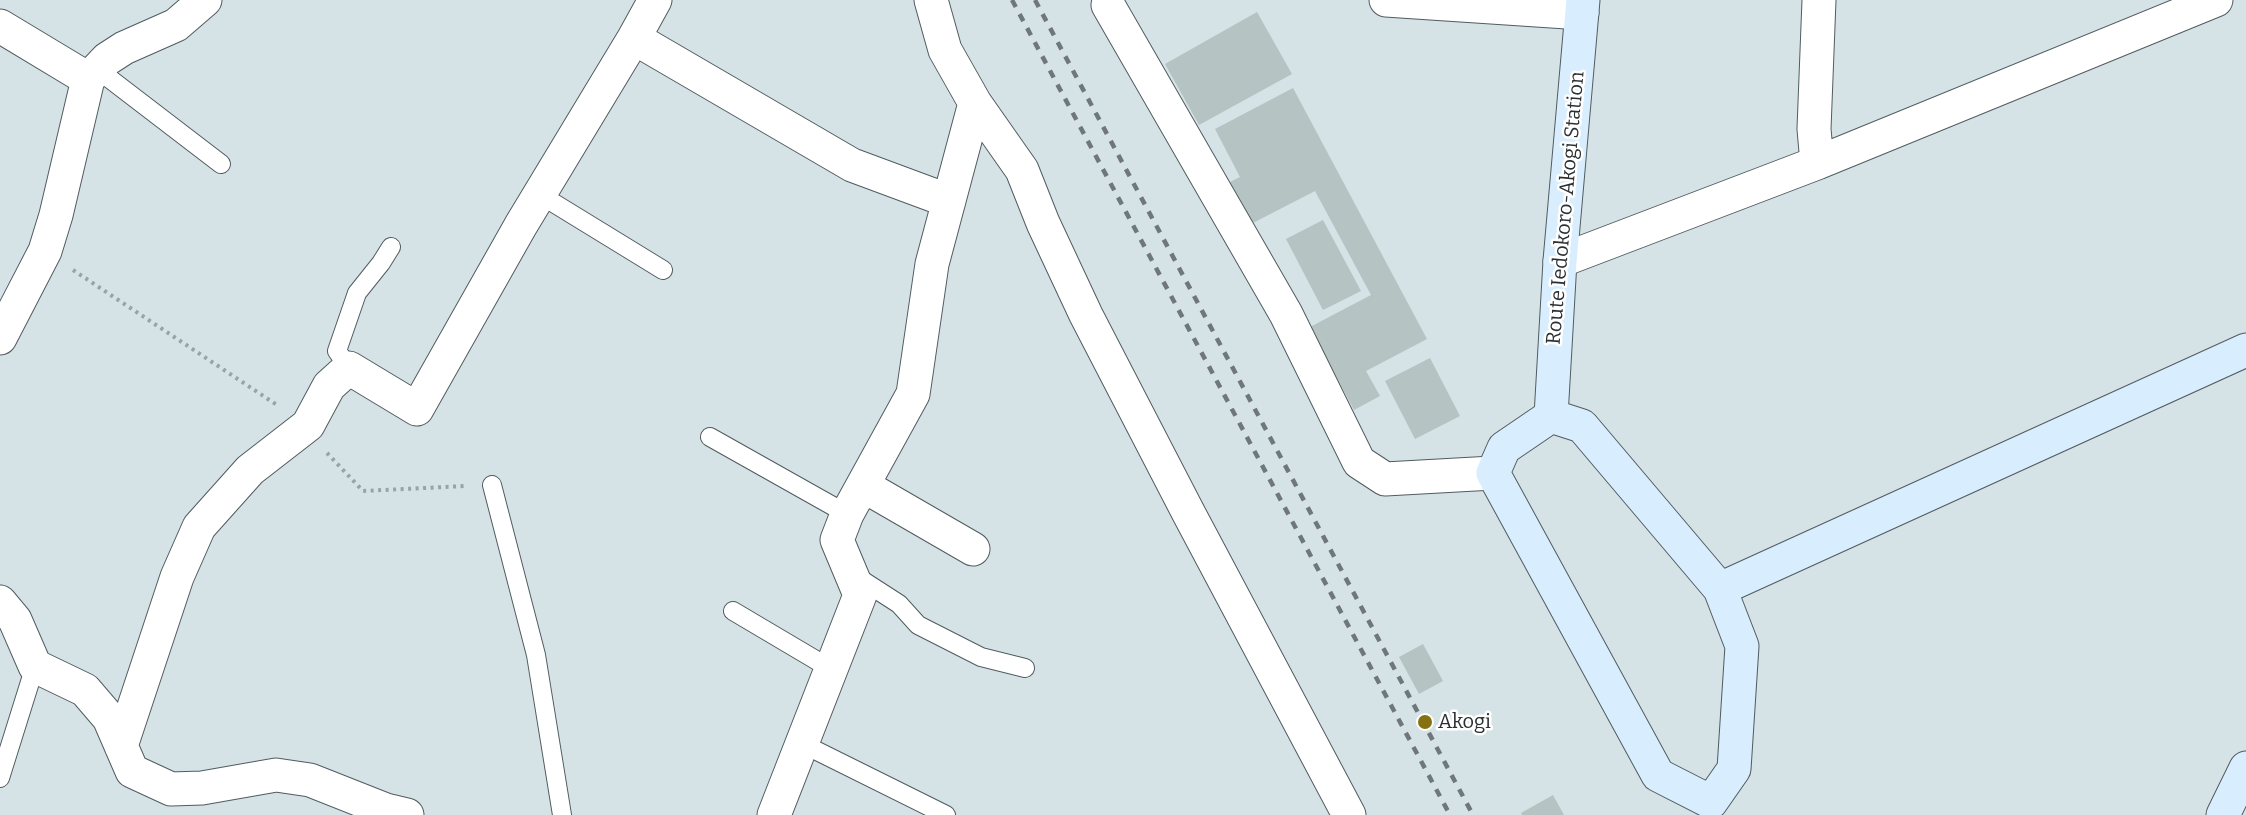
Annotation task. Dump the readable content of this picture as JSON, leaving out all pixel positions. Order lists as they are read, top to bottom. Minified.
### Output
{"streets":{"street":["Route Iedokoro-Akogi Station"]},"places":["Akogi"]}
